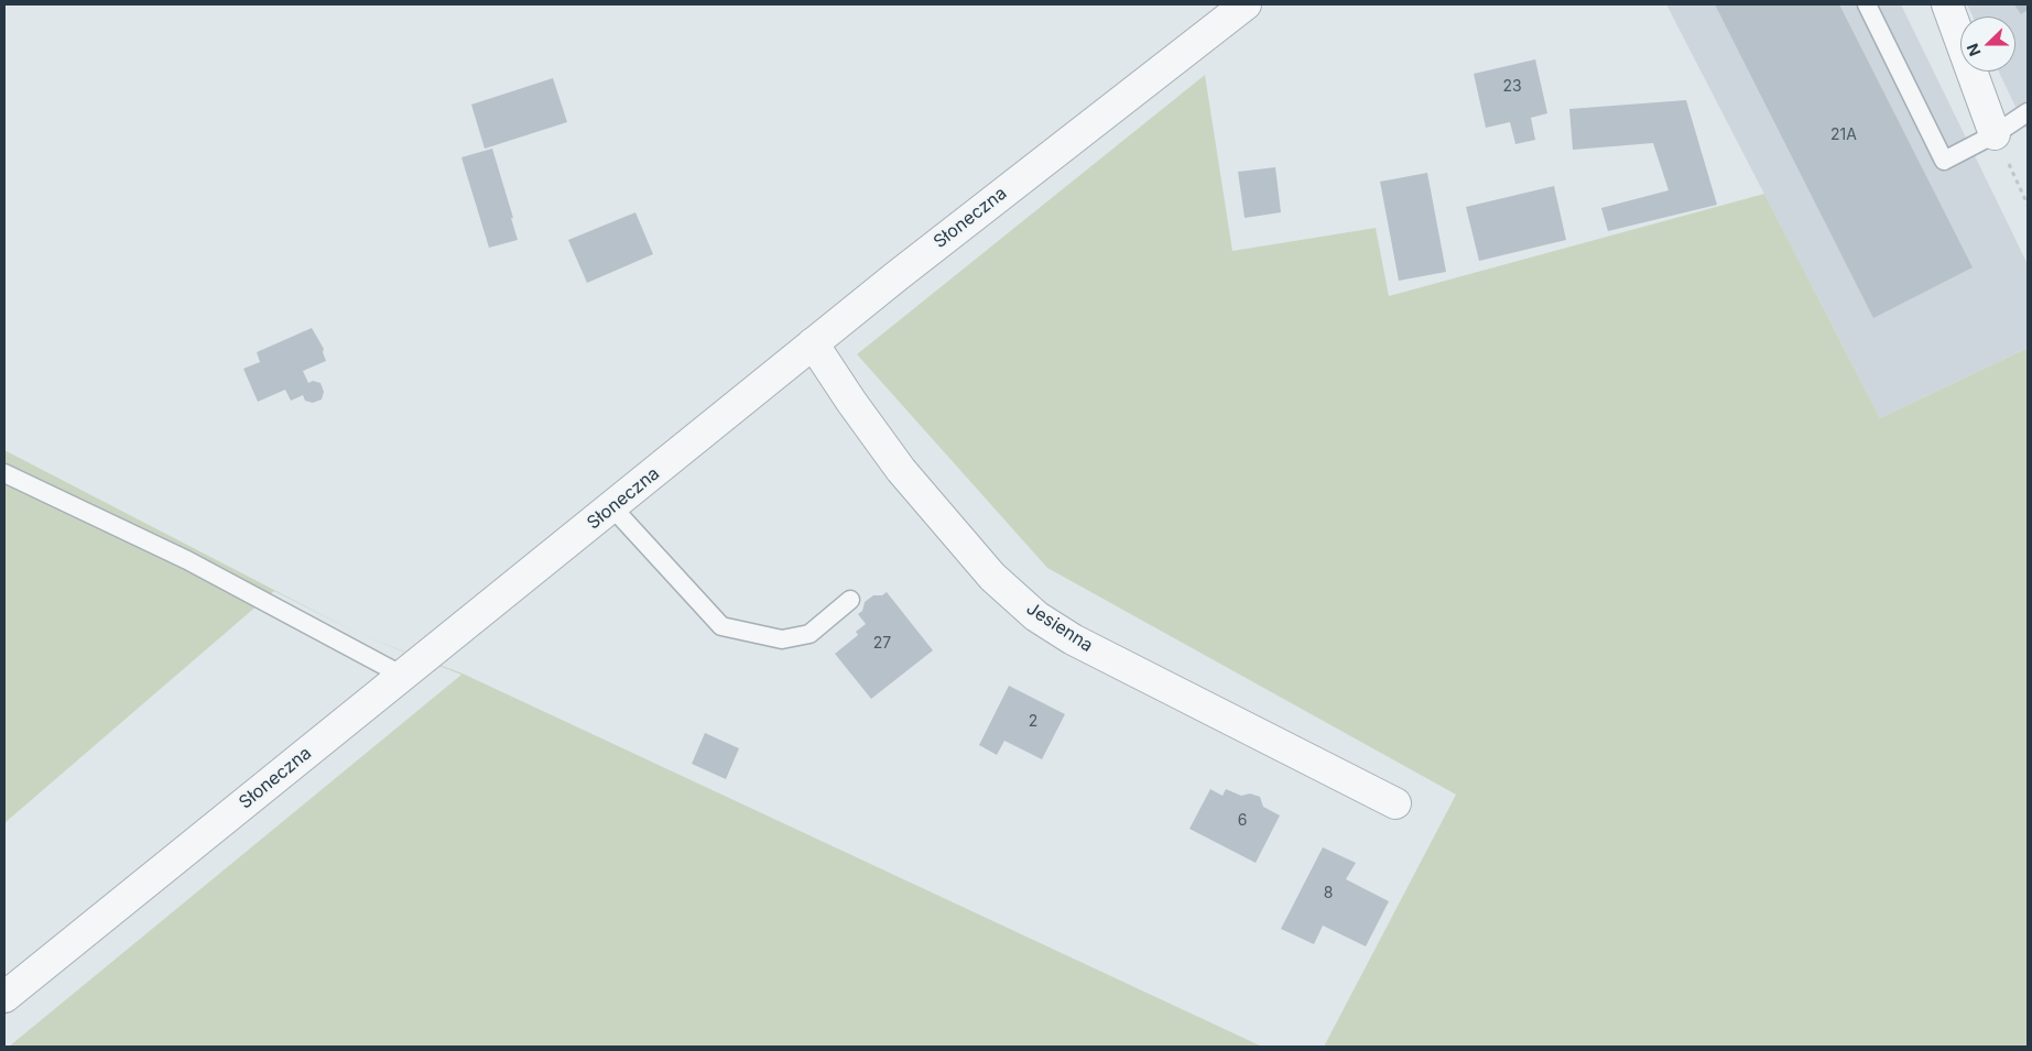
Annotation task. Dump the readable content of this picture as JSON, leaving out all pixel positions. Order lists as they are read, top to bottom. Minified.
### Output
{"streets":{"street":["Słoneczna","Jesienna"]},"crossings":[["Słoneczna","Jesienna"]],"house_numbers":["23","21A","27","2","6","8"],"north":"left"}
